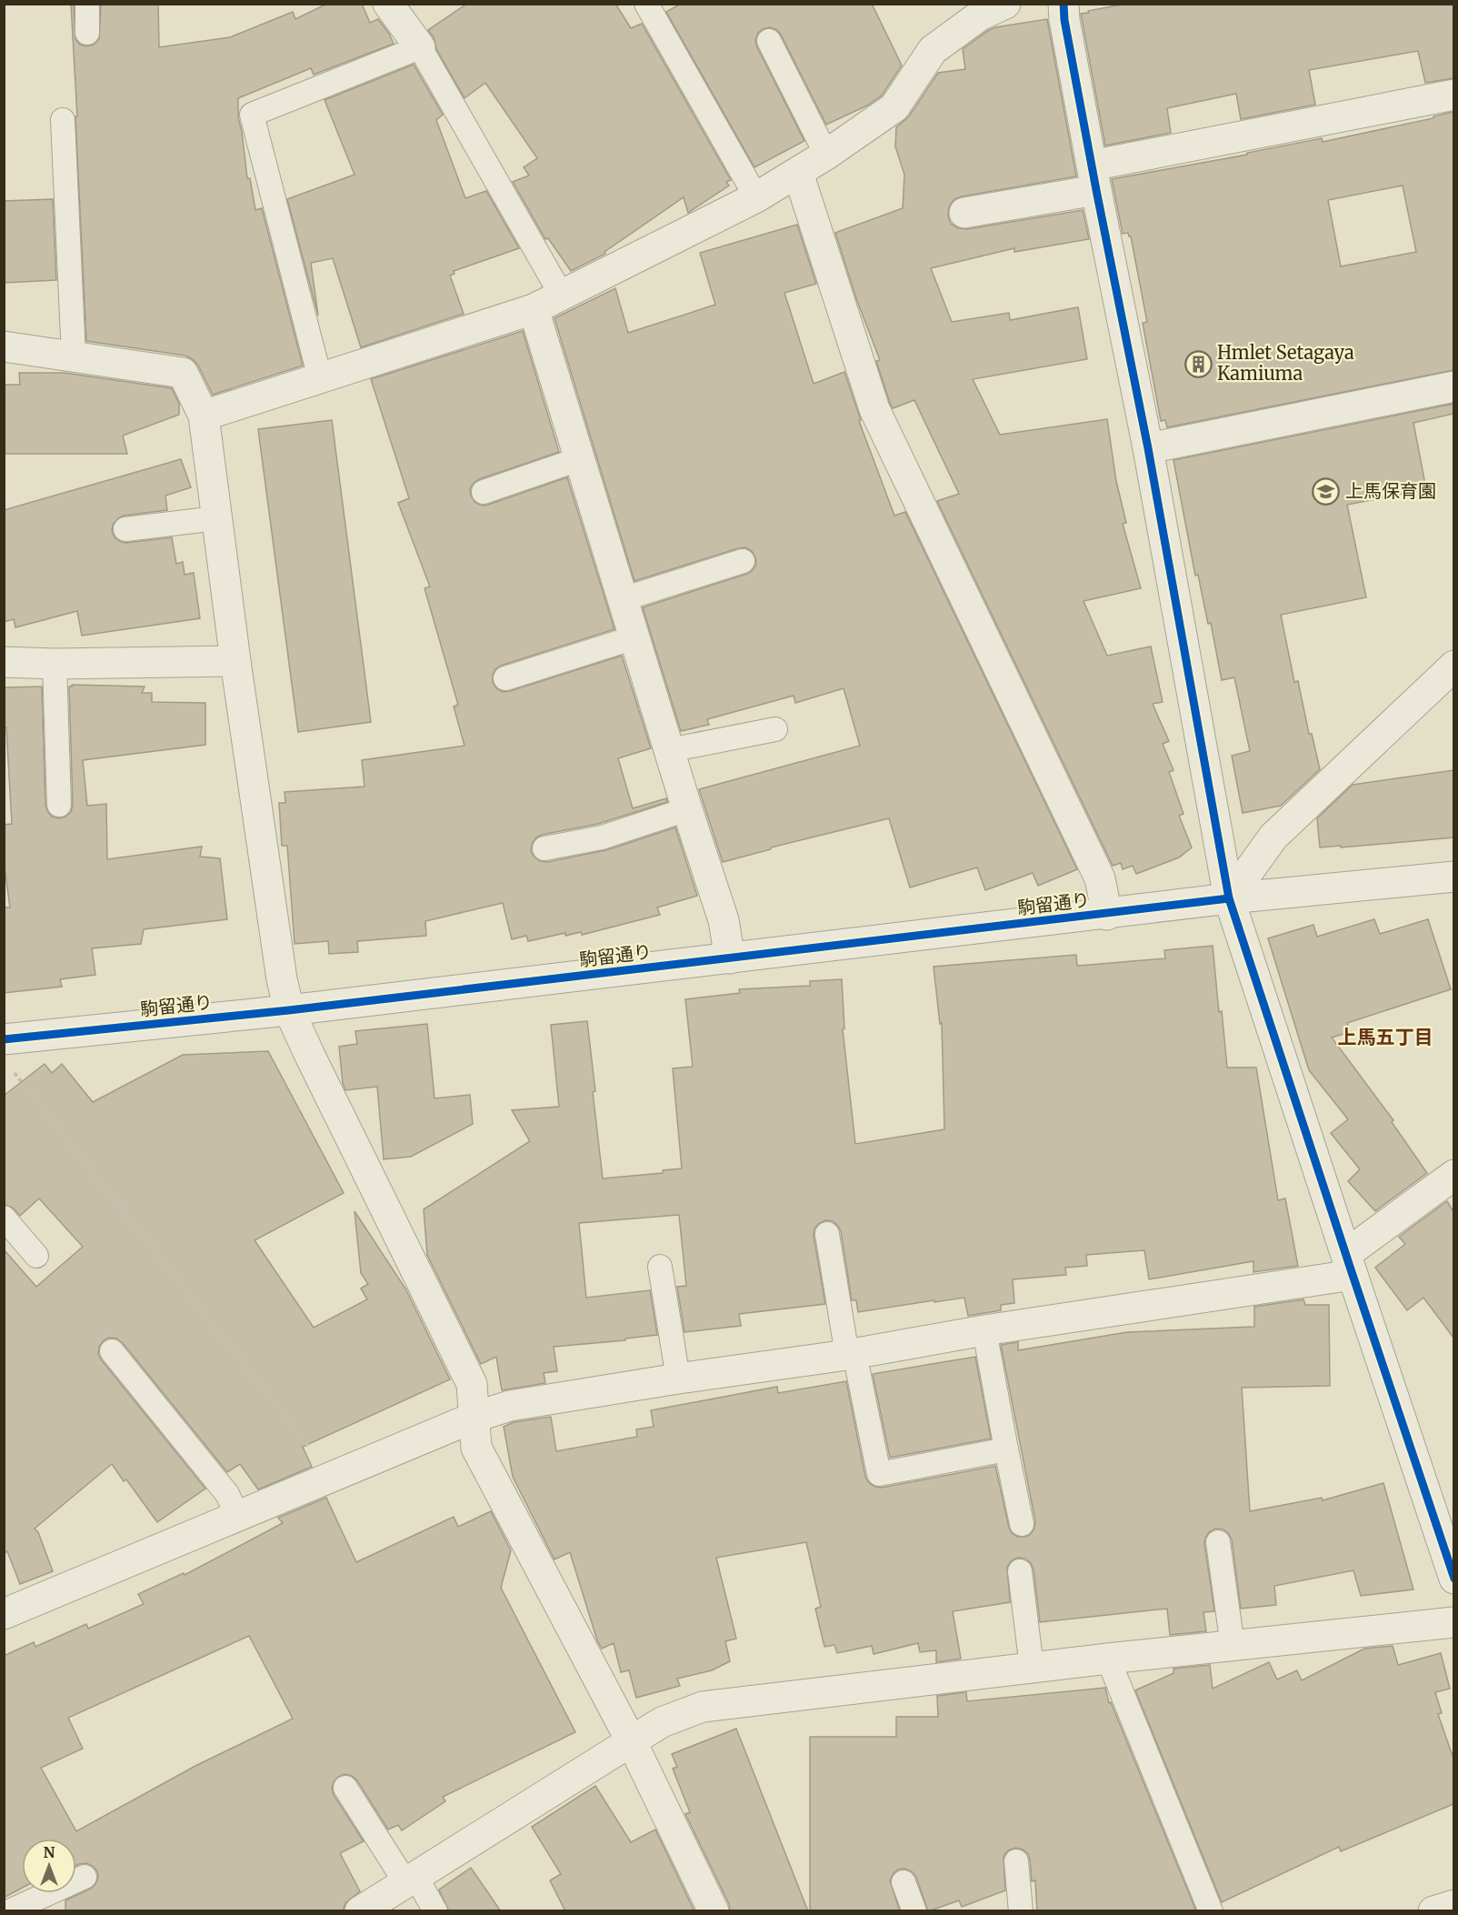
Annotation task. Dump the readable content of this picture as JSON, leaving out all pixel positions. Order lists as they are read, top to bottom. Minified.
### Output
{"streets":{"street":["駒留通り"]},"districts":["上馬五丁目"],"places":{"building":["Hmlet Setagaya Kamiuma"],"school or university":["上馬保育園"]},"north":"top"}
